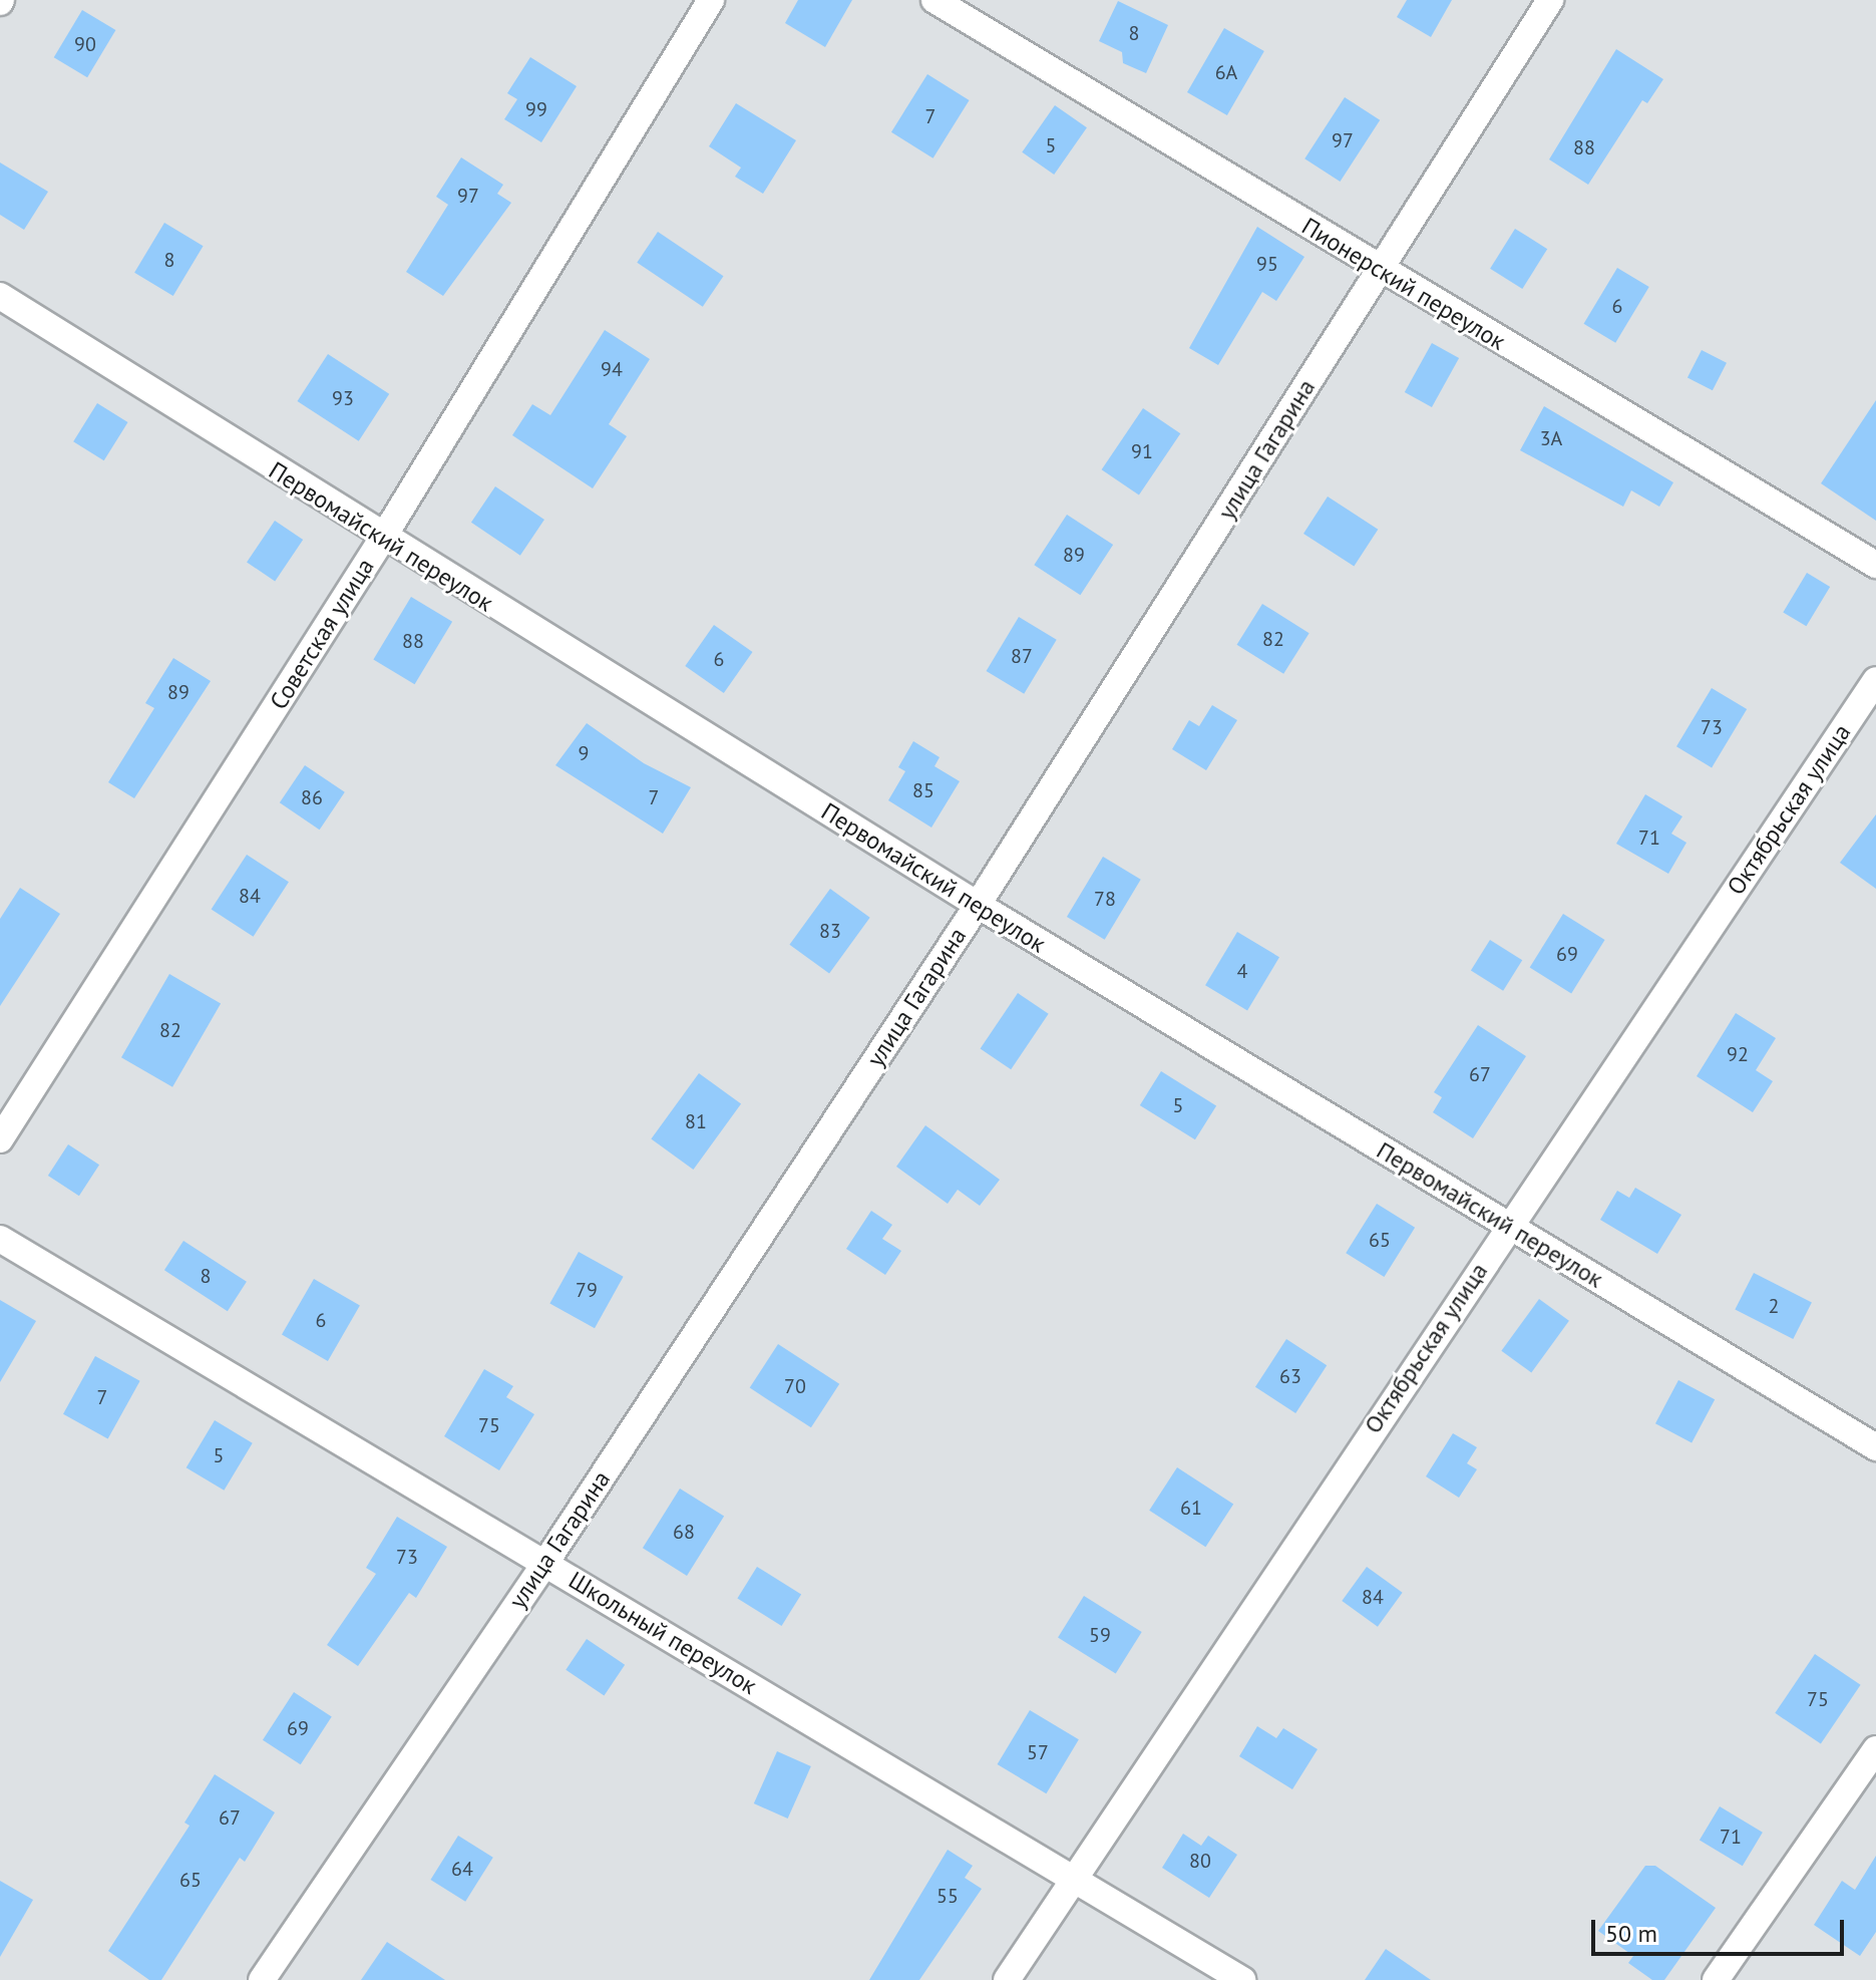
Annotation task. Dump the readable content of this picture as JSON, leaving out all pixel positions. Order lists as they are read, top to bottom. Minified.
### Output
{"streets":{"street":["Пионерский переулок","улица Гагарина","Первомайский переулок","Советская улица","Октябрьская улица","Школьный переулок"]},"crossings":[["Пионерский переулок","улица Гагарина"],["улица Гагарина","Первомайский переулок"],["улица Гагарина","Школьный переулок"],["Первомайский переулок","Советская улица"],["Первомайский переулок","Октябрьская улица"],["Октябрьская улица","Школьный переулок"]],"house_numbers":["8","90","6А","99","7","97","5","88","97","8","95","6","94","93","3А","91","89","82","88","87","6","89","73","9","85","86","7","71","84","78","83","69","4","82","92","67","5","81","65","8","79","2","6","63","70","7","75","5","61","68","73","84","59","75","69","57","67","71","80","64","65","55"],"scale_bar":"50 m"}
